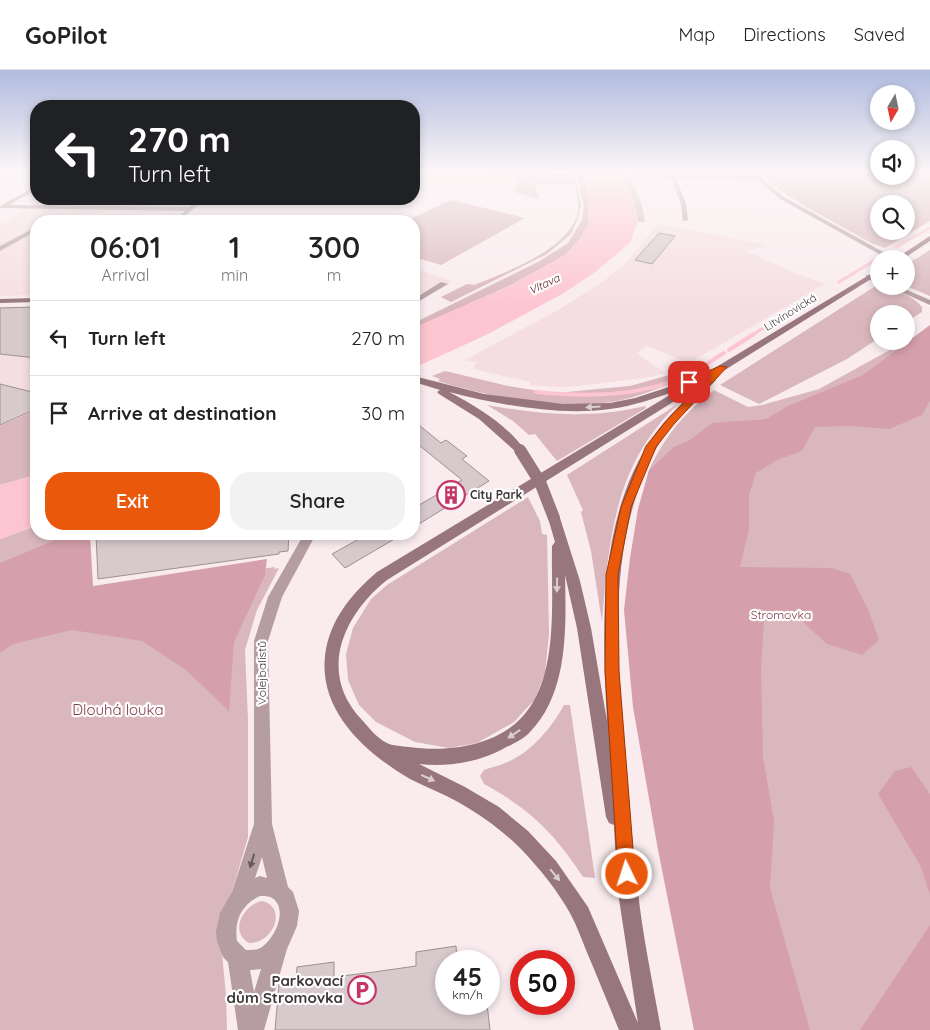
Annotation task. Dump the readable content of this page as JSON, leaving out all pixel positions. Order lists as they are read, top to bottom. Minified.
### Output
{"streets":{"main road":["Litvínovická"],"street":["Volejbalistů"]},"water":["Vltava"],"parks":["Stromovka","Dlouhá louka"],"places":{"building":["City Park"],"parking":["Parkovací dům Stromovka"]},"north":"bottom","page":{"header":"GoPilot","nav":["Map","Directions","Saved"],"map_buttons":["+","−"],"turn":["270 m","Turn left"],"eta":["06:01","Arrival","1","min","300","m"],"list":[{"name":"Turn left","value":"270 m"},{"name":"Arrive at destination","value":"30 m"}],"buttons":["Exit","Share"],"speed":"45 km/h","limit":"50"}}
